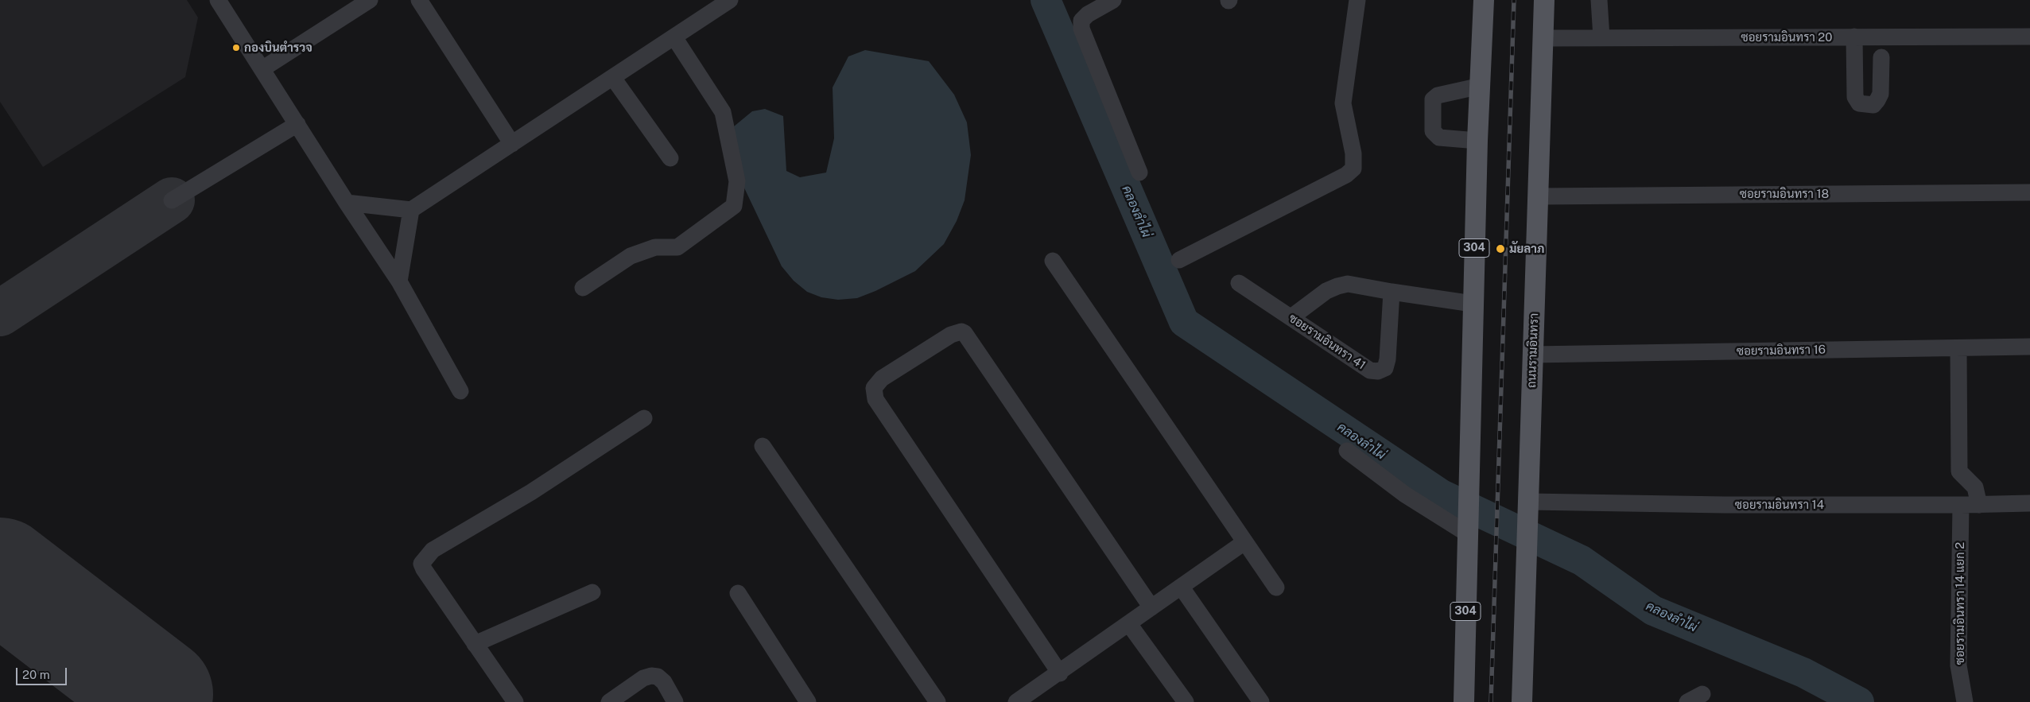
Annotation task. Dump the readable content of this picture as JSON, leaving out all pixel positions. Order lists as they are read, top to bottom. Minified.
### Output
{"streets":{"main road":["304","ถนนรามอินทรา"],"street":["ซอยรามอินทรา 20","ซอยรามอินทรา 18","ซอยรามอินทรา 41","ซอยรามอินทรา 16","ซอยรามอินทรา 14","ซอยรามอินทรา 14 แยก 2"]},"crossings":[["ซอยรามอินทรา 20","ถนนรามอินทรา"],["ซอยรามอินทรา 18","ถนนรามอินทรา"],["ถนนรามอินทรา","ซอยรามอินทรา 16"],["ถนนรามอินทรา","ซอยรามอินทรา 14"],["ซอยรามอินทรา 14","ซอยรามอินทรา 14 แยก 2"]],"water":["คลองลำไผ่"],"places":["กองบินตำรวจ","มัยลาภ"],"scale_bar":"20 m"}
